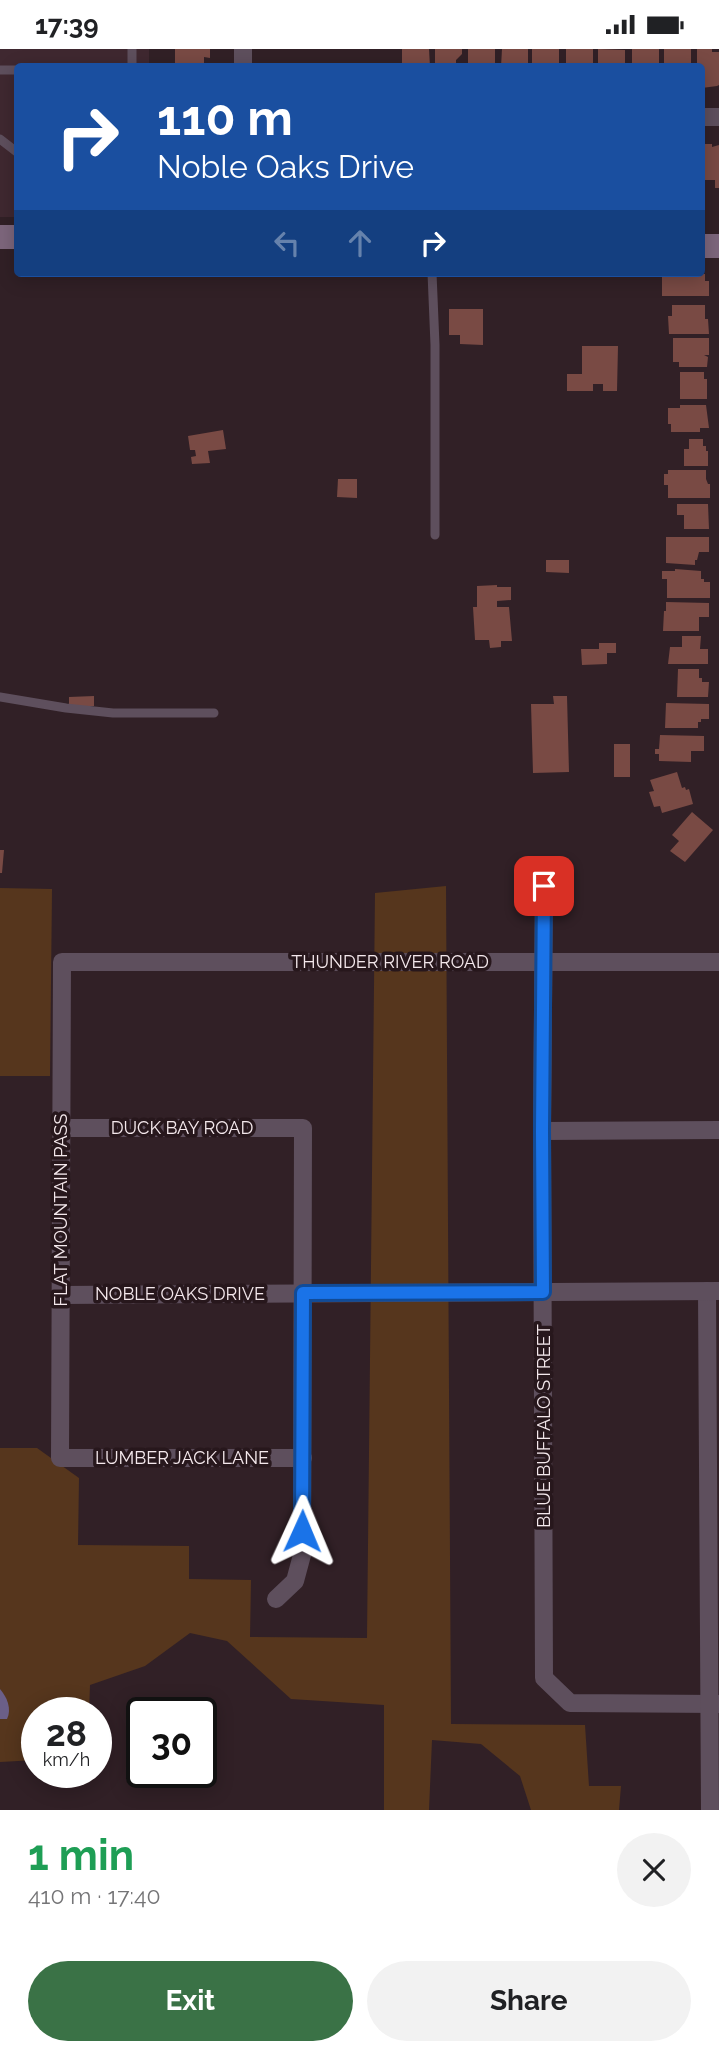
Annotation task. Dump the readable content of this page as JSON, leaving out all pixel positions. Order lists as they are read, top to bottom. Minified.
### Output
{"streets":{"street":["THUNDER RIVER ROAD","DUCK BAY ROAD","FLAT MOUNTAIN PASS","NOBLE OAKS DRIVE","BLUE BUFFALO STREET","LUMBER JACK LANE"]},"crossings":[["THUNDER RIVER ROAD","FLAT MOUNTAIN PASS"],["THUNDER RIVER ROAD","BLUE BUFFALO STREET"],["DUCK BAY ROAD","FLAT MOUNTAIN PASS"],["DUCK BAY ROAD","NOBLE OAKS DRIVE"],["FLAT MOUNTAIN PASS","NOBLE OAKS DRIVE"],["FLAT MOUNTAIN PASS","LUMBER JACK LANE"],["NOBLE OAKS DRIVE","BLUE BUFFALO STREET"]],"page":{"status":"17:39","turn":["110 m","Noble Oaks Drive"],"speed":"28 km/h","limit":"30","heading":["1 min","410 m · 17:40"],"buttons":["Exit","Share"]}}
